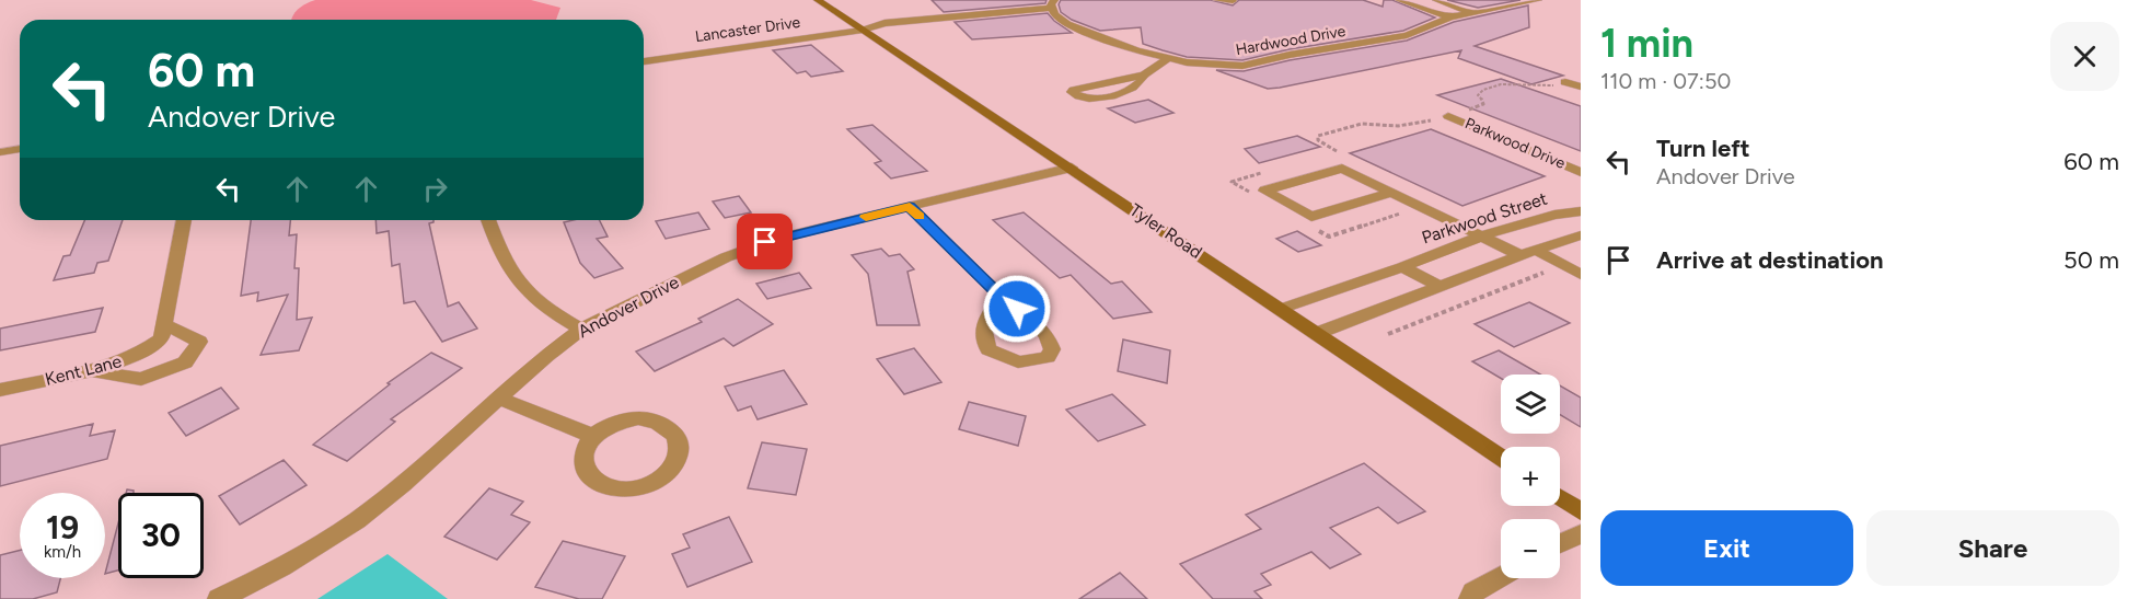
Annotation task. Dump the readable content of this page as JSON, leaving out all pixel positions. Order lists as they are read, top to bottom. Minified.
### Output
{"streets":{"street":["Lancaster Drive","Hardwood Drive","Parkwood Drive","Parkwood Street","Tyler Road","Andover Drive","Kent Lane"]},"crossings":[["Lancaster Drive","Tyler Road"],["Parkwood Street","Tyler Road"],["Tyler Road","Andover Drive"]],"page":{"heading":["1 min","110 m · 07:50"],"turn":["60 m","Andover Drive"],"list":[{"name":"Turn left","note":"Andover Drive","value":"60 m"},{"name":"Arrive at destination","value":"50 m"}],"map_buttons":["+","−"],"speed":"19 km/h","limit":"30","buttons":["Exit","Share"]}}
